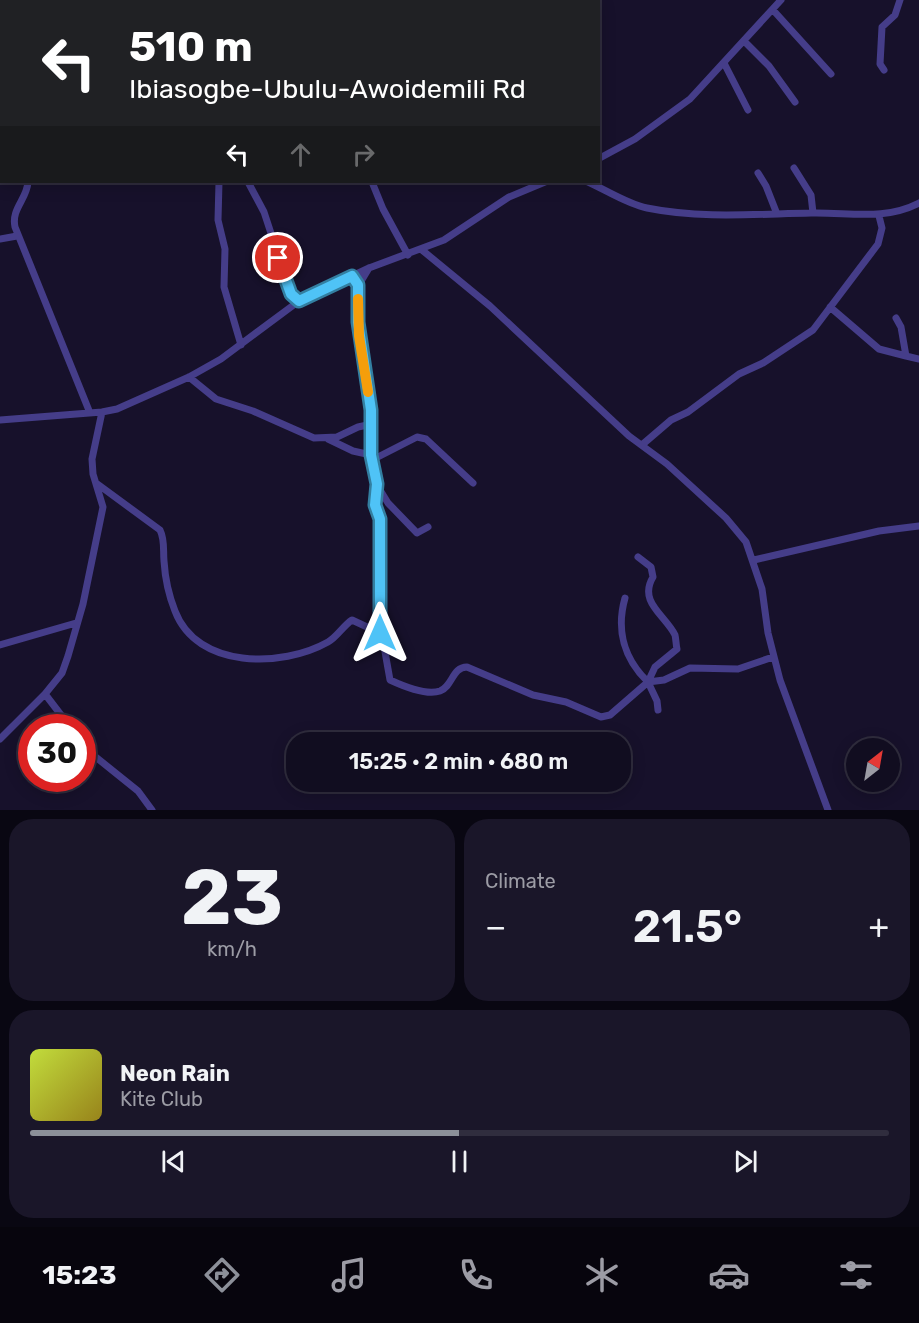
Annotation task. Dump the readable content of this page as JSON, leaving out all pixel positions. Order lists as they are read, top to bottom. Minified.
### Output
{"north":"top right","page":{"turn":["510 m","Ibiasogbe-Ubulu-Awoidemili Rd"],"limit":"30","trip":"15:25 · 2 min · 680 m","tile":[["23","km/h"],"Climate"],"heat":["−","21.5°","+"],"song":["Neon Rain","Kite Club"],"tabs":"15:23"}}
